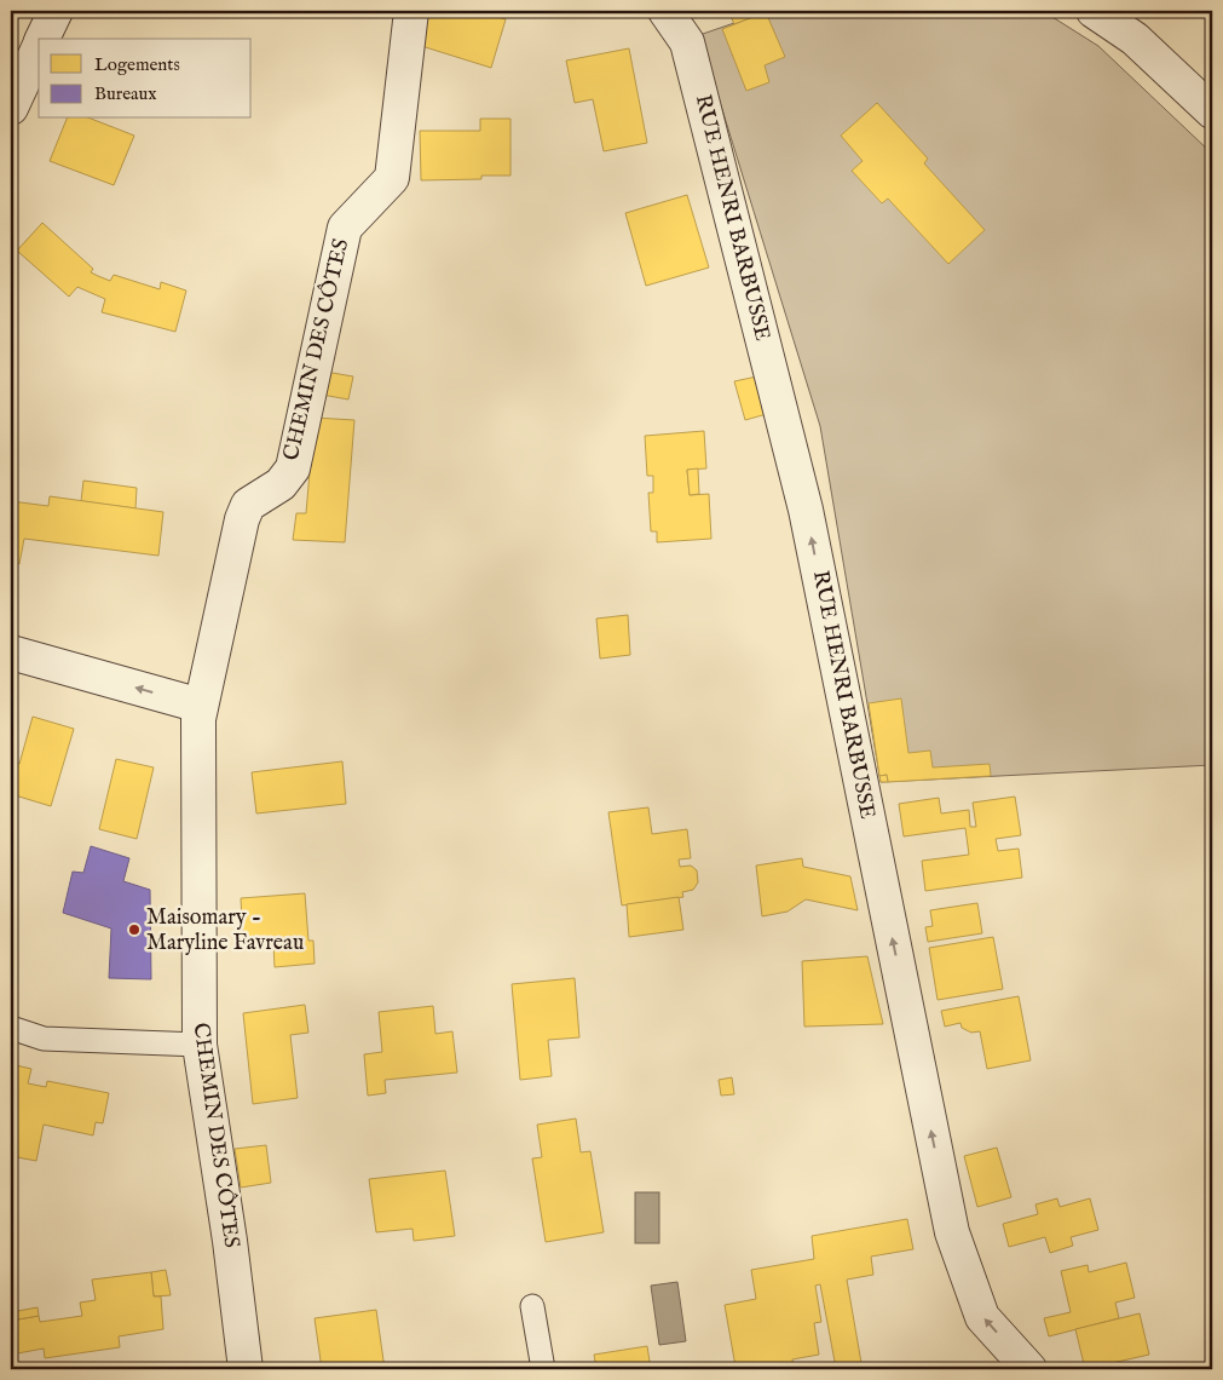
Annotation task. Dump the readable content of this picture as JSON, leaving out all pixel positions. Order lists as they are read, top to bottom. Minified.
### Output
{"streets":{"street":["RUE HENRI BARBUSSE","CHEMIN DES CÔTES"]},"one_way":["RUE HENRI BARBUSSE"],"places":["Maisomary - Maryline Favreau"],"legend":["Logements","Bureaux"]}
